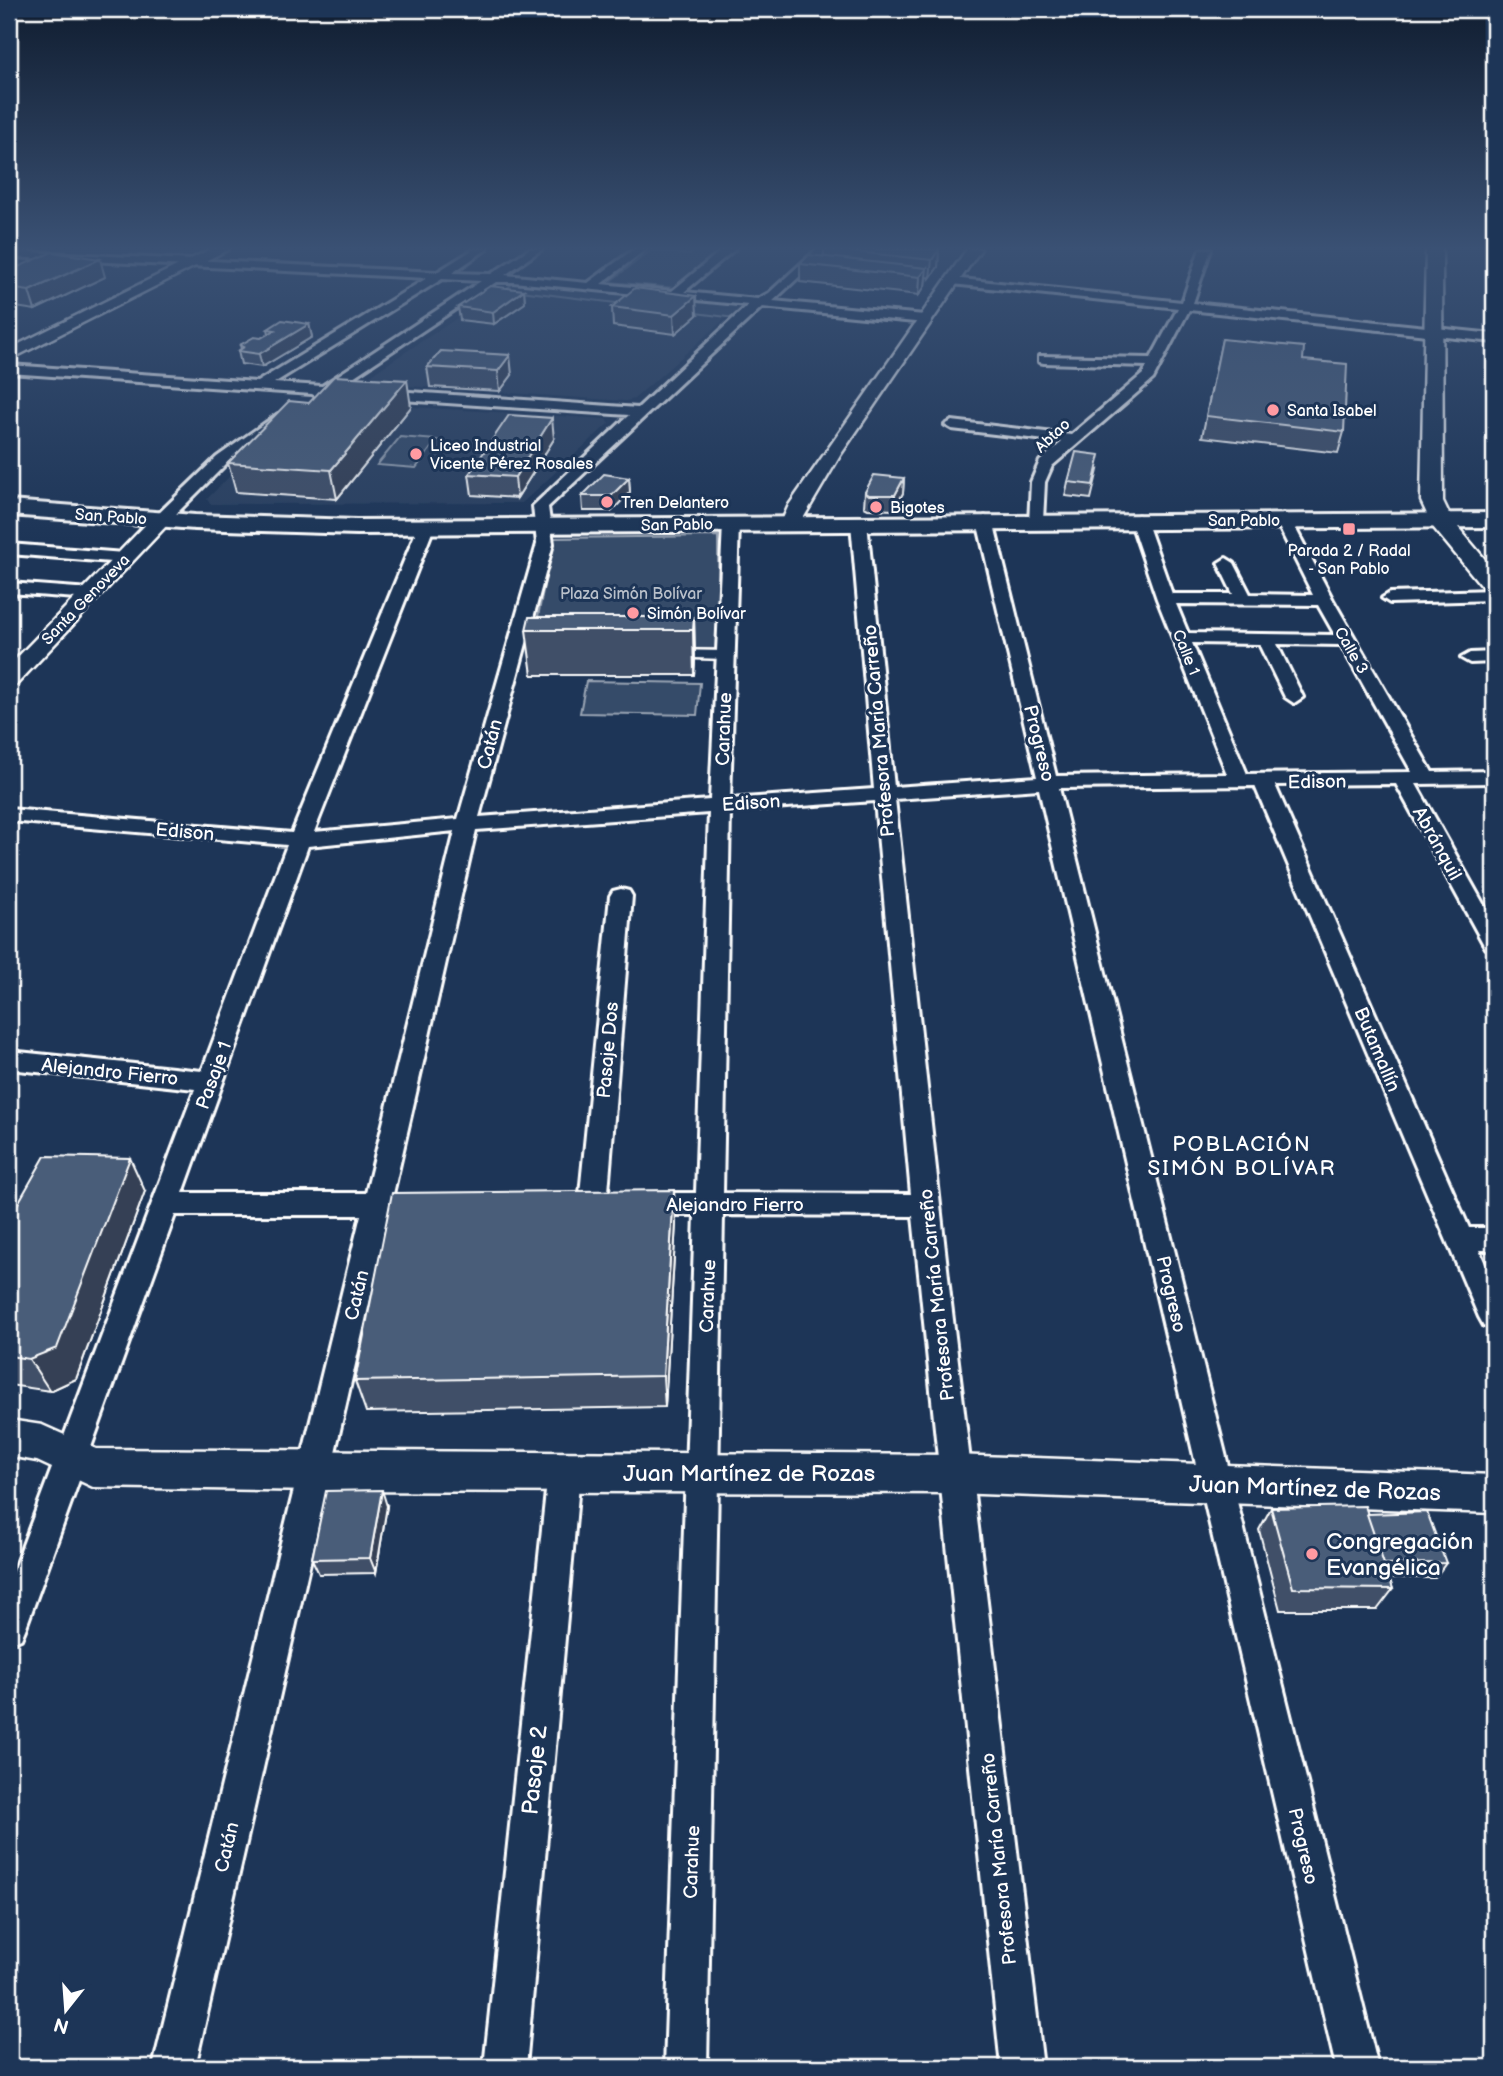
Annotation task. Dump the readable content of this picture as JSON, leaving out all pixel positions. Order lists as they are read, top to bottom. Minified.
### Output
{"streets":{"main road":["San Pablo"],"street":["Abtao","Santa Genoveva","Calle 3","Calle 1","Carahue","Profesora María Carreño","Progreso","Catán","Edison","Abránquil","Butamallín","Pasaje Dos","Alejandro Fierro","Pasaje 1","Juan Martínez de Rozas","Pasaje 2"]},"crossings":[["Abtao","San Pablo"],["San Pablo","Santa Genoveva"],["San Pablo","Calle 3"],["San Pablo","Calle 1"],["San Pablo","Carahue"],["San Pablo","Profesora María Carreño"],["San Pablo","Progreso"],["San Pablo","Catán"],["San Pablo","Pasaje 1"],["Calle 3","Edison"],["Calle 1","Edison"],["Calle 1","Butamallín"],["Carahue","Edison"],["Carahue","Alejandro Fierro"],["Carahue","Juan Martínez de Rozas"],["Profesora María Carreño","Edison"],["Profesora María Carreño","Alejandro Fierro"],["Profesora María Carreño","Juan Martínez de Rozas"],["Progreso","Edison"],["Progreso","Juan Martínez de Rozas"],["Catán","Edison"],["Catán","Juan Martínez de Rozas"],["Edison","Abránquil"],["Edison","Butamallín"],["Edison","Pasaje 1"],["Pasaje Dos","Alejandro Fierro"],["Alejandro Fierro","Pasaje 1"],["Pasaje 1","Juan Martínez de Rozas"],["Juan Martínez de Rozas","Pasaje 2"]],"districts":["POBLACIÓN SIMÓN BOLÍVAR"],"parks":["Plaza Simón Bolívar"],"places":{"other":["Santa Isabel","Liceo Industrial Vicente Pérez Rosales","Tren Delantero","Bigotes","Simón Bolívar","Congregación Evangélica"],"transit":["Parada 2 / Radal - San Pablo"]},"north":"bottom"}
